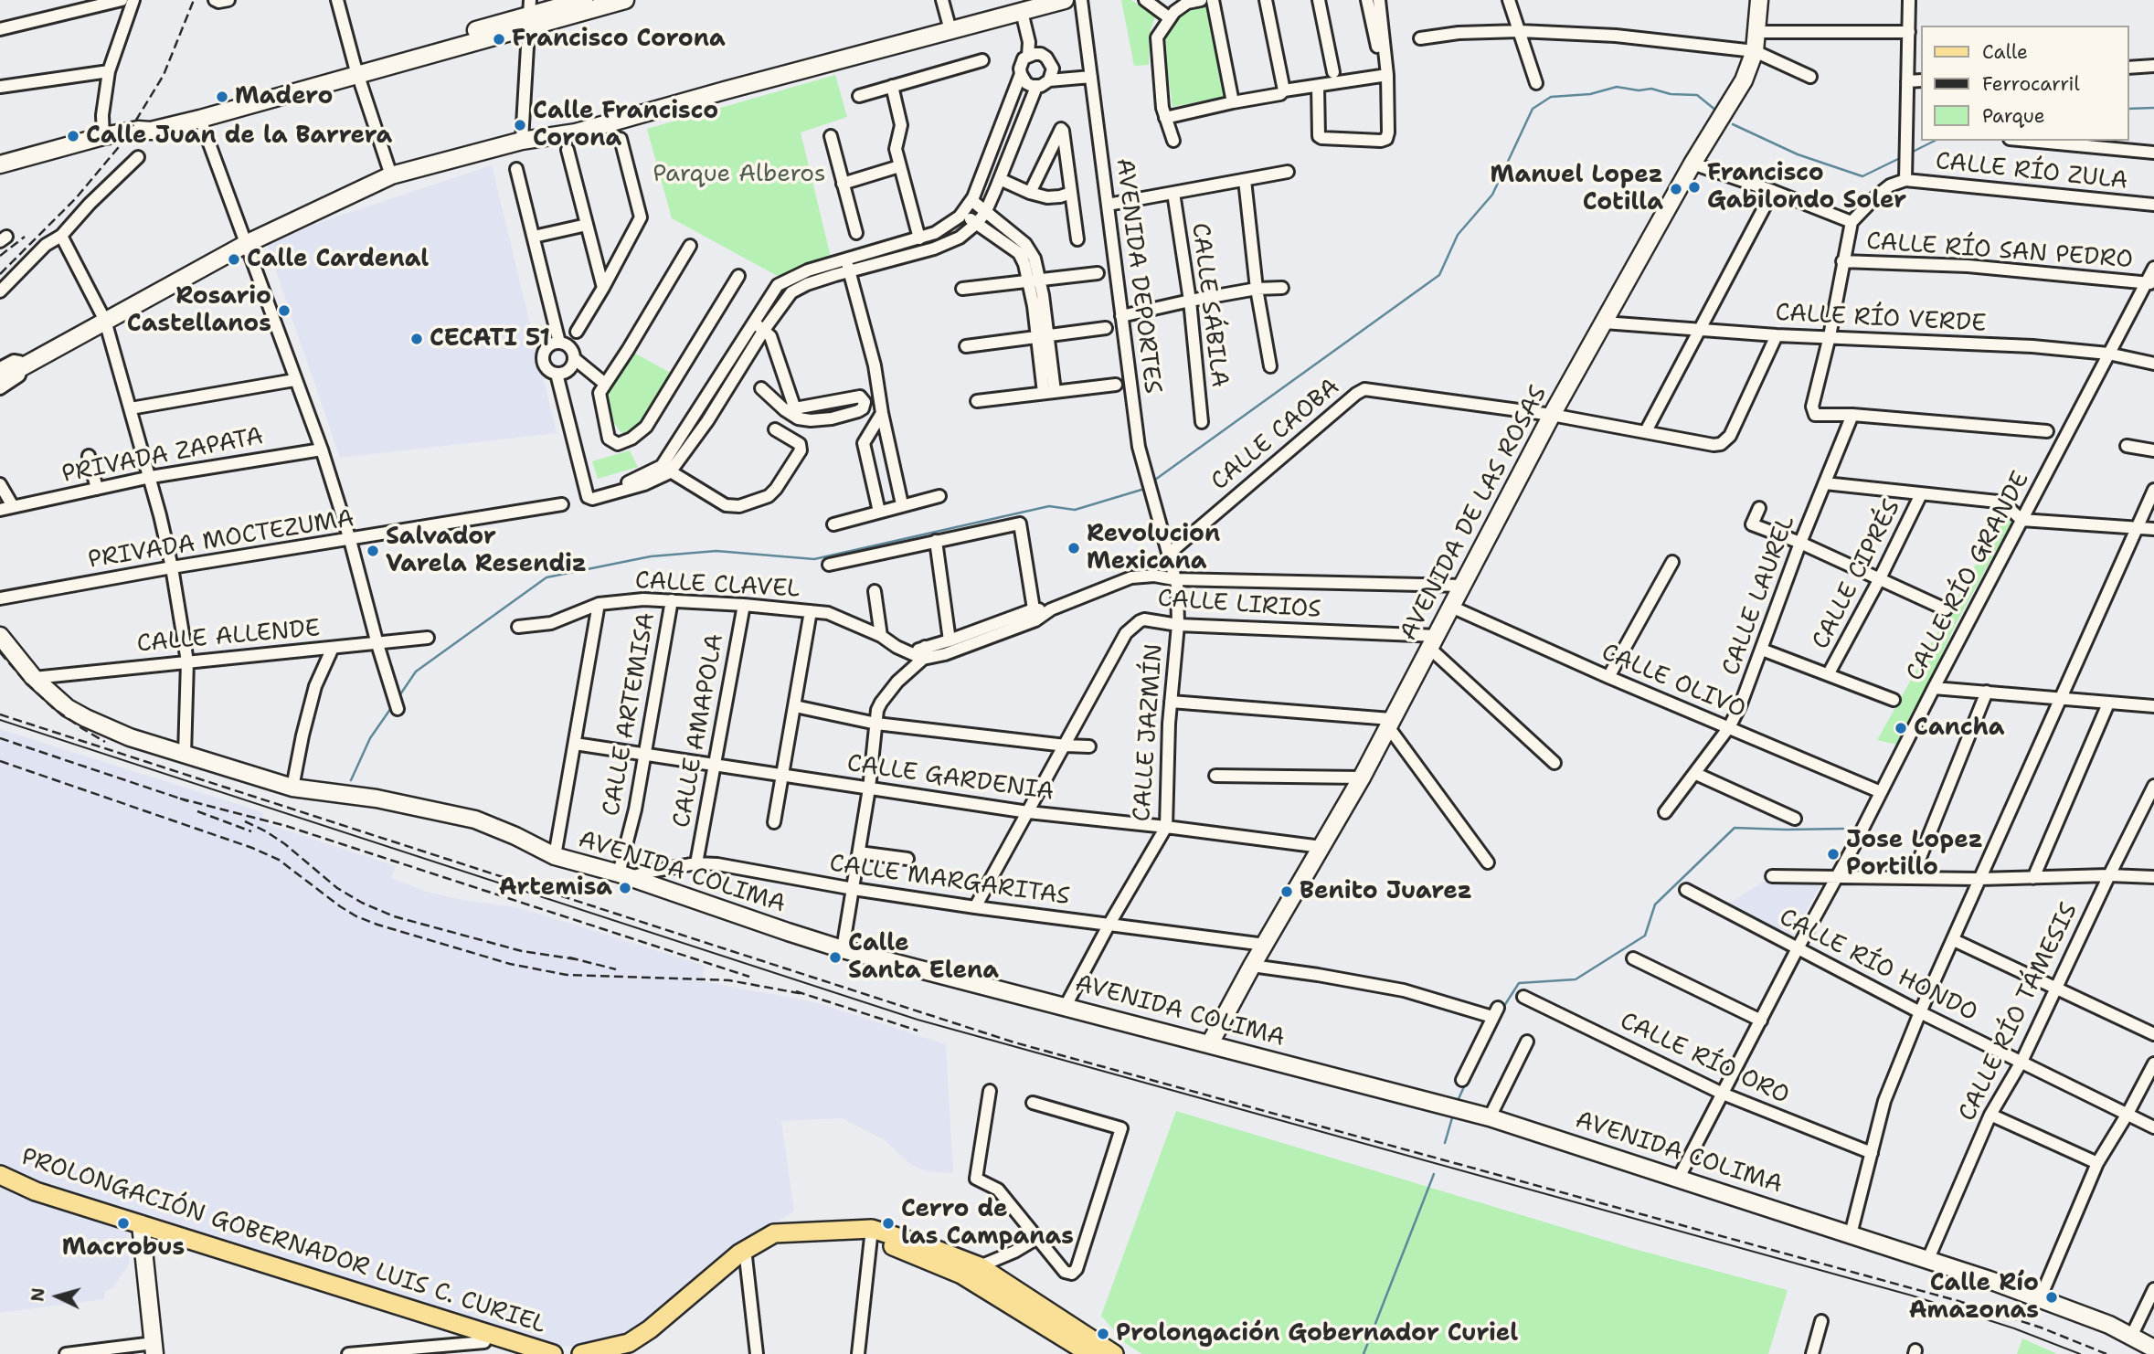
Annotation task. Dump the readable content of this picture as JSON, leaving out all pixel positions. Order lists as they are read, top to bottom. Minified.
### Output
{"streets":{"main road":["PROLONGACIÓN GOBERNADOR LUIS C. CURIEL"],"street":["CALLE RÍO ZULA","CALLE RÍO SAN PEDRO","AVENIDA DEPORTES","CALLE SÁBILA","CALLE RÍO VERDE","CALLE CAOBA","PRIVADA ZAPATA","AVENIDA DE LAS ROSAS","PRIVADA MOCTEZUMA","CALLE CIPRÉS","CALLE RÍO GRANDE","CALLE CLAVEL","CALLE LAUREL","CALLE LIRIOS","CALLE ALLENDE","CALLE OLIVO","CALLE ARTEMISA","CALLE AMAPOLA","CALLE JAZMÍN","CALLE GARDENIA","AVENIDA COLIMA","CALLE MARGARITAS","CALLE RÍO HONDO","CALLE RÍO TÁMESIS","CALLE RÍO ORO"]},"crossings":[["CALLE RÍO SAN PEDRO","CALLE RÍO GRANDE"],["AVENIDA DEPORTES","CALLE CAOBA"],["AVENIDA DEPORTES","CALLE JAZMÍN"],["CALLE RÍO VERDE","CALLE CAOBA"],["CALLE RÍO VERDE","AVENIDA DE LAS ROSAS"],["CALLE RÍO VERDE","CALLE RÍO GRANDE"],["CALLE CAOBA","AVENIDA DE LAS ROSAS"],["CALLE CAOBA","CALLE JAZMÍN"],["AVENIDA DE LAS ROSAS","CALLE LIRIOS"],["AVENIDA DE LAS ROSAS","CALLE OLIVO"],["AVENIDA DE LAS ROSAS","CALLE GARDENIA"],["AVENIDA DE LAS ROSAS","AVENIDA COLIMA"],["AVENIDA DE LAS ROSAS","CALLE MARGARITAS"],["CALLE RÍO GRANDE","CALLE OLIVO"],["CALLE RÍO GRANDE","AVENIDA COLIMA"],["CALLE RÍO GRANDE","CALLE RÍO HONDO"],["CALLE RÍO GRANDE","CALLE RÍO ORO"],["CALLE CLAVEL","CALLE ARTEMISA"],["CALLE CLAVEL","CALLE AMAPOLA"],["CALLE LAUREL","CALLE OLIVO"],["CALLE LIRIOS","CALLE JAZMÍN"],["CALLE LIRIOS","CALLE GARDENIA"],["CALLE LIRIOS","CALLE MARGARITAS"],["CALLE ALLENDE","AVENIDA COLIMA"],["CALLE ARTEMISA","CALLE GARDENIA"],["CALLE ARTEMISA","AVENIDA COLIMA"],["CALLE ARTEMISA","CALLE MARGARITAS"],["CALLE AMAPOLA","CALLE GARDENIA"],["CALLE AMAPOLA","CALLE MARGARITAS"],["CALLE JAZMÍN","CALLE GARDENIA"],["CALLE JAZMÍN","AVENIDA COLIMA"],["CALLE JAZMÍN","CALLE MARGARITAS"],["AVENIDA COLIMA","CALLE MARGARITAS"],["AVENIDA COLIMA","CALLE RÍO TÁMESIS"],["CALLE RÍO HONDO","CALLE RÍO TÁMESIS"]],"parks":["Parque Alberos"],"places":["Francisco Corona","Madero","Calle Francisco Corona","Calle Juan de la Barrera","Francisco Gabilondo Soler","Manuel Lopez Cotilla","Calle Cardenal","Rosario Castellanos","CECATI 51","Revolucion Mexicana","Salvador Varela Resendiz","Cancha","Jose Lopez Portillo","Artemisa","Benito Juarez","Calle Santa Elena","Macrobus","Cerro de las Campanas","Calle Río Amazonas","Prolongación Gobernador Curiel"],"legend":["Calle","Ferrocarril","Parque"],"north":"left"}
